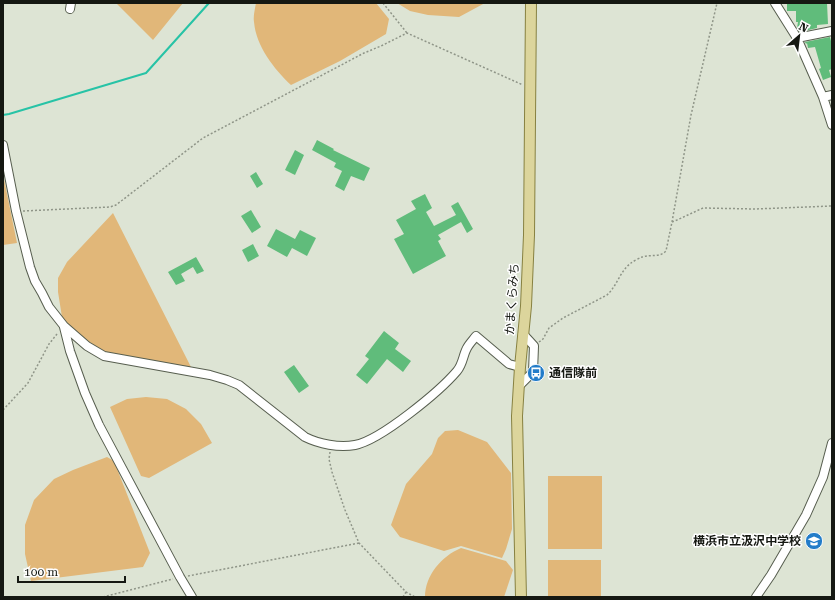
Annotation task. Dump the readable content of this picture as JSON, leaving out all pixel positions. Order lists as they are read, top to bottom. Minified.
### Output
{"streets":{"main road":["かまくらみち"]},"places":{"bus stop":["通信隊前"],"school or university":["横浜市立汲沢中学校"]},"scale_bar":"100 m","north":"top right"}
